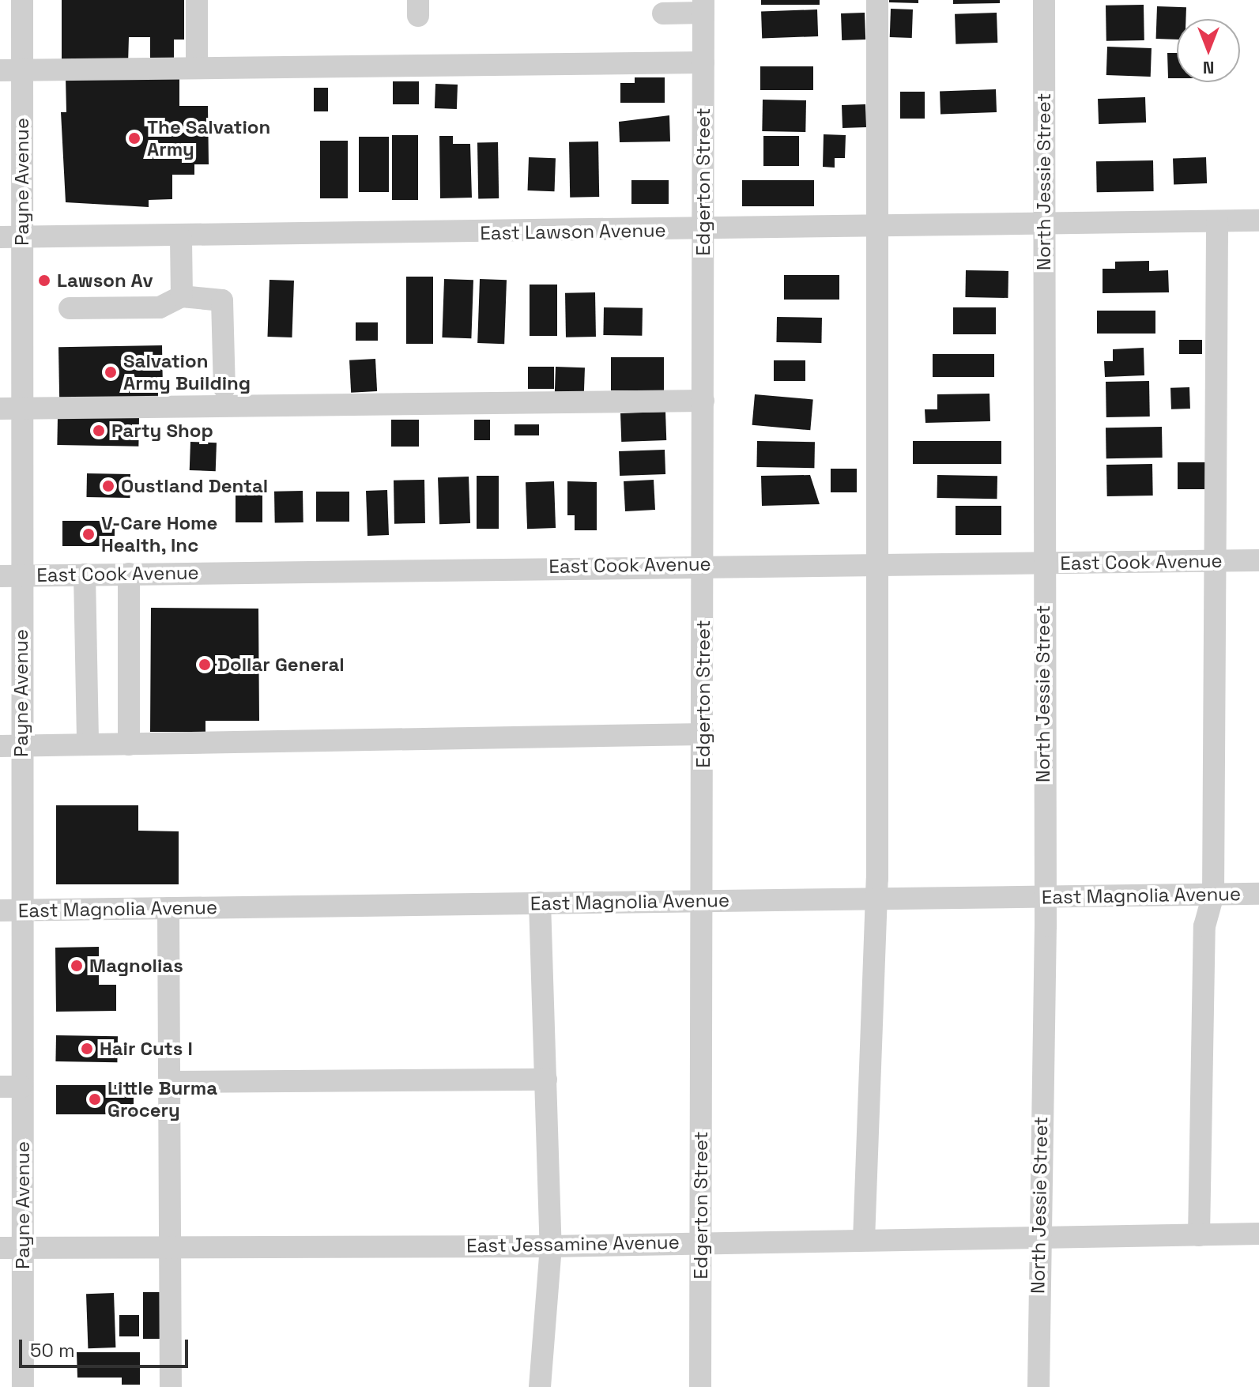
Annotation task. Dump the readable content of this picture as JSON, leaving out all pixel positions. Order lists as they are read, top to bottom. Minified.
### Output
{"streets":{"street":["Payne Avenue","Edgerton Street","North Jessie Street","East Lawson Avenue","East Cook Avenue","East Magnolia Avenue","East Jessamine Avenue"]},"crossings":[["Payne Avenue","East Lawson Avenue"],["Payne Avenue","East Cook Avenue"],["Payne Avenue","East Magnolia Avenue"],["Payne Avenue","East Jessamine Avenue"],["Edgerton Street","East Lawson Avenue"],["Edgerton Street","East Cook Avenue"],["Edgerton Street","East Magnolia Avenue"],["Edgerton Street","East Jessamine Avenue"],["North Jessie Street","East Lawson Avenue"],["North Jessie Street","East Cook Avenue"],["North Jessie Street","East Magnolia Avenue"],["North Jessie Street","East Jessamine Avenue"]],"places":["The Salvation Army","Lawson Av","Salvation Army Building","Party Shop","Oustland Dental","V-Care Home Health, Inc","Dollar General","Magnolias","Hair Cuts I","Little Burma Grocery"],"scale_bar":"50 m","north":"bottom"}
